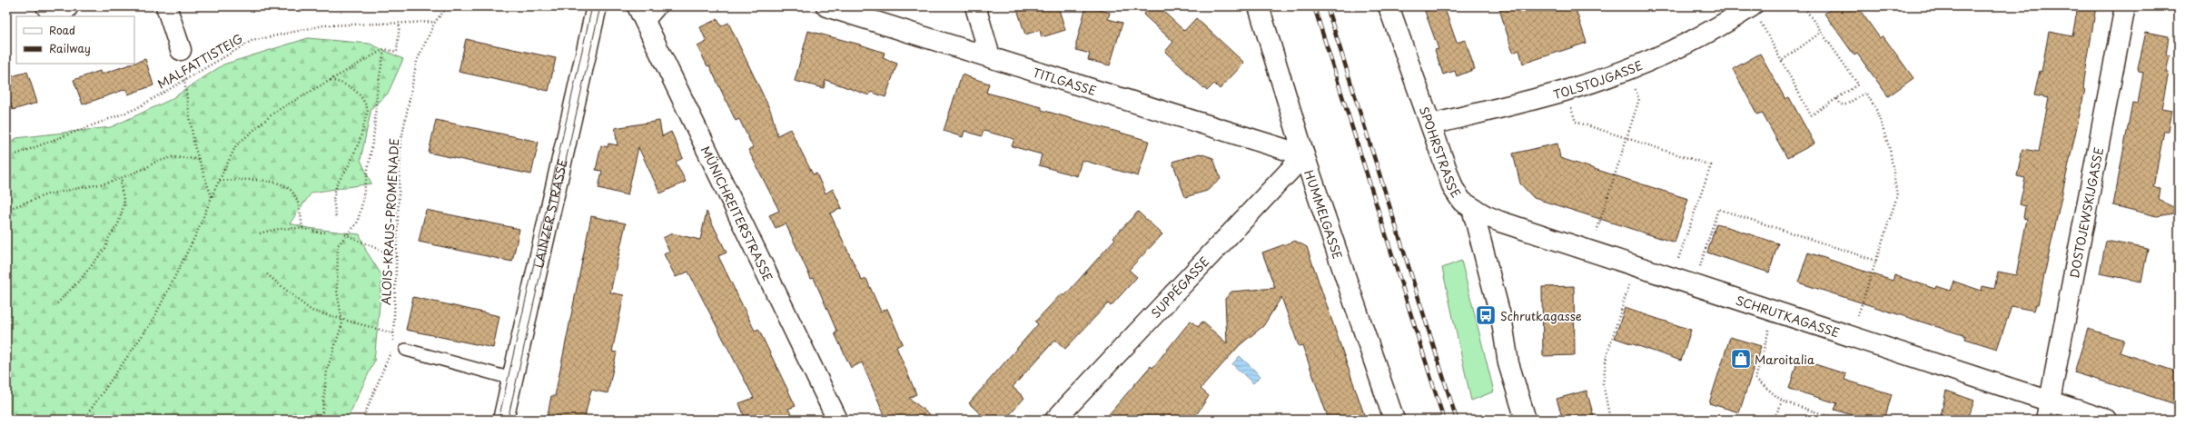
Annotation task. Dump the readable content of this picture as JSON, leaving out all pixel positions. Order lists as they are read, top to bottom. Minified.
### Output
{"streets":{"street":["TOLSTOJGASSE","TITLGASSE","SPOHRSTRASSE","LAINZER STRASSE","MÜNICHREITERSTRASSE","HUMMELGASSE","DOSTOJEWSKIJGASSE","SUPPÉGASSE","SCHRUTKAGASSE"],"path":["MALFATTISTEIG","ALOIS-KRAUS-PROMENADE"]},"crossings":[["MALFATTISTEIG","ALOIS-KRAUS-PROMENADE"],["TOLSTOJGASSE","SPOHRSTRASSE"],["TITLGASSE","HUMMELGASSE"],["TITLGASSE","SUPPÉGASSE"],["SPOHRSTRASSE","SCHRUTKAGASSE"],["HUMMELGASSE","SUPPÉGASSE"],["DOSTOJEWSKIJGASSE","SCHRUTKAGASSE"]],"places":{"bus stop":["Schrutkagasse"],"shop":["Maroitalia"]},"legend":["Road","Railway"]}
